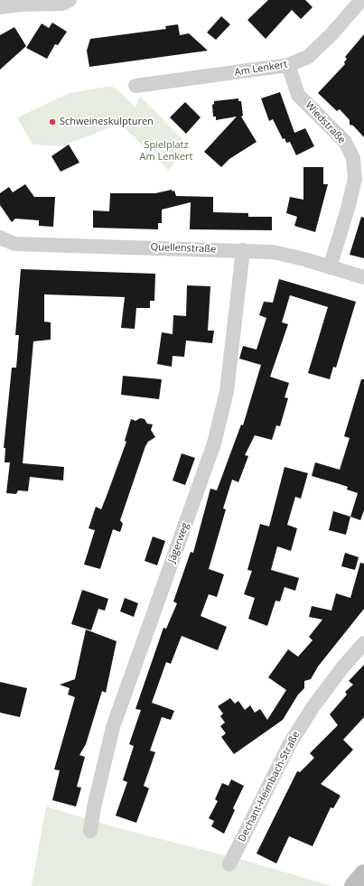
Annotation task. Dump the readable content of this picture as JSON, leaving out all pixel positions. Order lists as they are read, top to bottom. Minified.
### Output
{"streets":{"street":["Am Lenkert","Wiedstraße","Quellenstraße","Jägerweg","Dechant-Heimbach-Straße"]},"crossings":[["Am Lenkert","Wiedstraße"],["Wiedstraße","Quellenstraße"],["Quellenstraße","Jägerweg"]],"parks":["Spielplatz Am Lenkert"],"places":["Schweineskulpturen"]}
